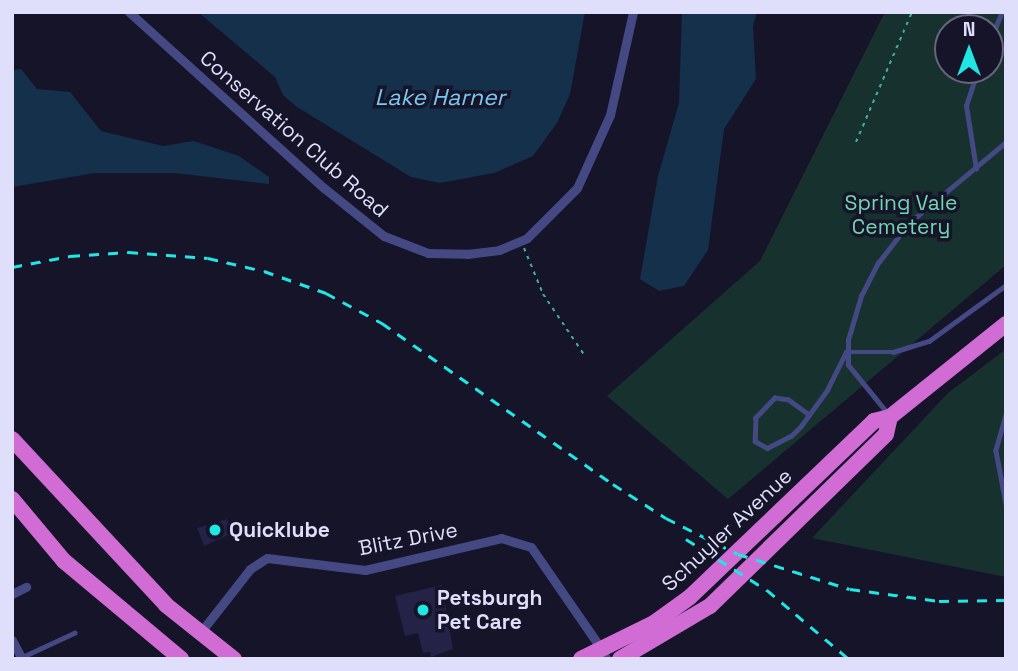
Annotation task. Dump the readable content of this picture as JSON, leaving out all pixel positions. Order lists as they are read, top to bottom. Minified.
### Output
{"streets":{"highway":["Schuyler Avenue"],"street":["Conservation Club Road","Blitz Drive"]},"crossings":[["Schuyler Avenue","Blitz Drive"]],"water":["Lake Harner"],"parks":["Spring Vale Cemetery"],"places":["Quicklube","Petsburgh Pet Care"],"north":"top"}
